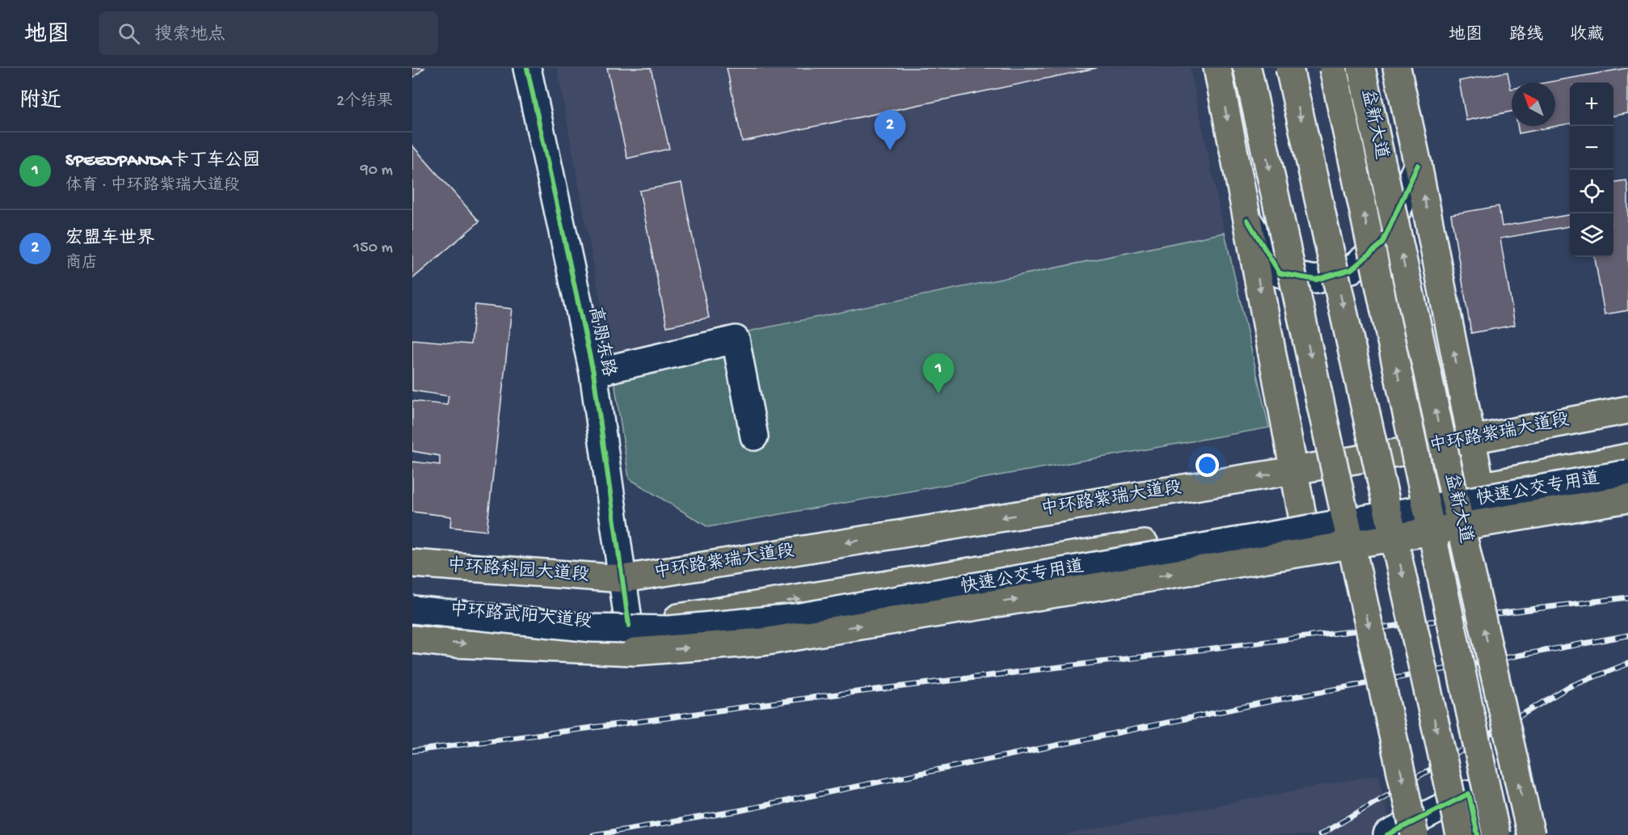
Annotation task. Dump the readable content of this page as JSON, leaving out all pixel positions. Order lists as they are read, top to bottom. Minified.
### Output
{"streets":{"main road":["益新大道","中环路紫瑞大道段","中环路科园大道段","中环路武阳大道段"],"street":["高朋东路","快速公交专用道"]},"crossings":[["高朋东路","中环路紫瑞大道段"],["高朋东路","中环路科园大道段"],["高朋东路","中环路武阳大道段"],["中环路紫瑞大道段","中环路科园大道段"],["快速公交专用道","中环路武阳大道段"]],"north":"top left","page":{"header":"地图","search":"搜索地点","nav":["地图","路线","收藏"],"heading":["附近","2个结果"],"map_buttons":["+","−"],"pins":["2","1"],"list":[{"mark":"1","name":"SPEEDPANDA卡丁车公园","note":"体育 · 中环路紫瑞大道段","value":"90 m"},{"mark":"2","name":"宏盟车世界","note":"商店","value":"150 m"}]}}
